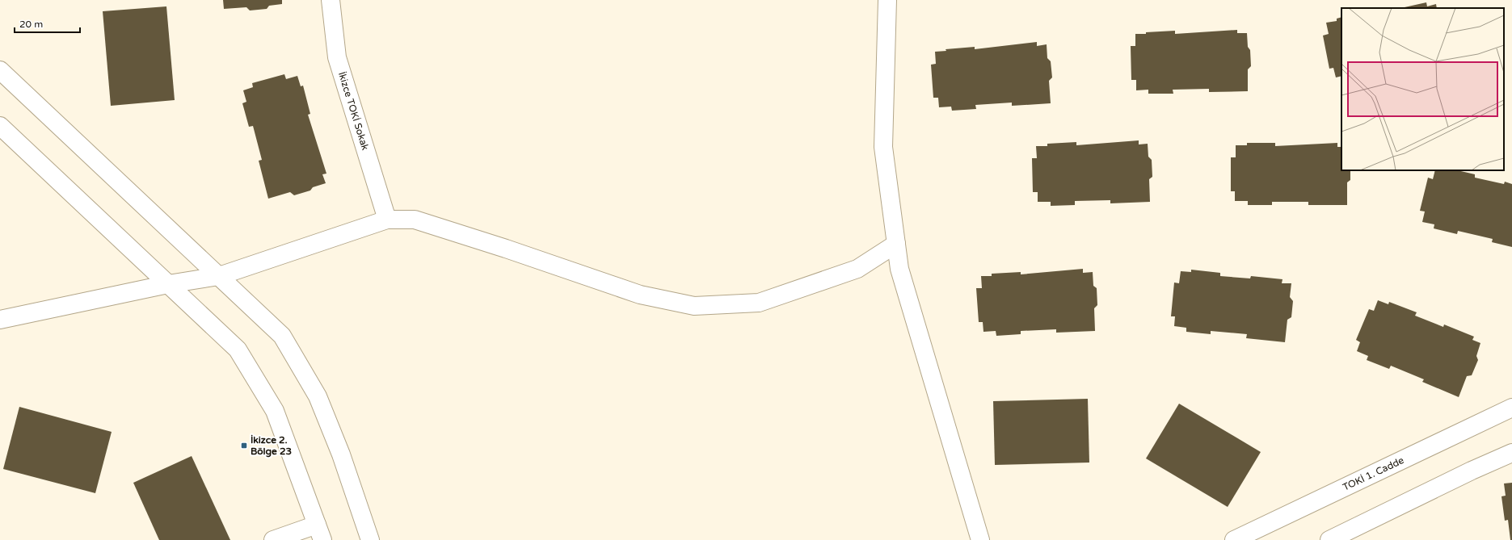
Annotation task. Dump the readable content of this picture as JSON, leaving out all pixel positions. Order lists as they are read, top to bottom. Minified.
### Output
{"streets":{"street":["İkizce TOKİ Sokak","TOKİ 1. Cadde"]},"places":{"transit":["İkizce 2. Bölge 23"]},"scale_bar":"20 m"}
